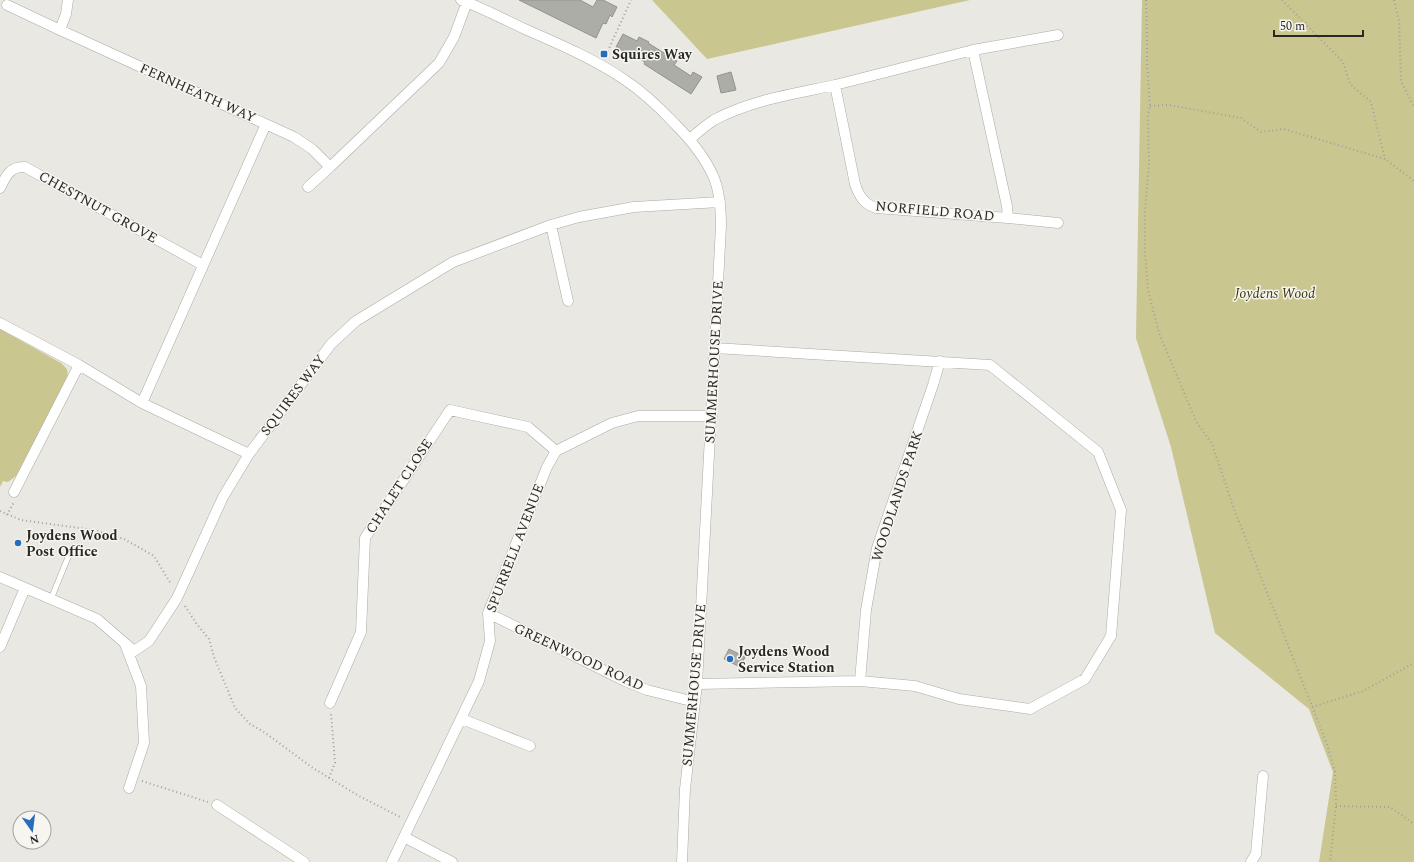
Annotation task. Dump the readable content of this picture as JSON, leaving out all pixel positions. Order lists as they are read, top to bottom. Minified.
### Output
{"streets":{"street":["FERNHEATH WAY","CHESTNUT GROVE","NORFIELD ROAD","SUMMERHOUSE DRIVE","SQUIRES WAY","CHALET CLOSE","WOODLANDS PARK","SPURRELL AVENUE","GREENWOOD ROAD"]},"crossings":[["SUMMERHOUSE DRIVE","SQUIRES WAY"],["SUMMERHOUSE DRIVE","GREENWOOD ROAD"],["CHALET CLOSE","SPURRELL AVENUE"],["SPURRELL AVENUE","GREENWOOD ROAD"]],"parks":["Joydens Wood"],"places":{"transit":["Squires Way"],"other":["Joydens Wood Post Office","Joydens Wood Service Station"]},"scale_bar":"50 m","north":"bottom"}
